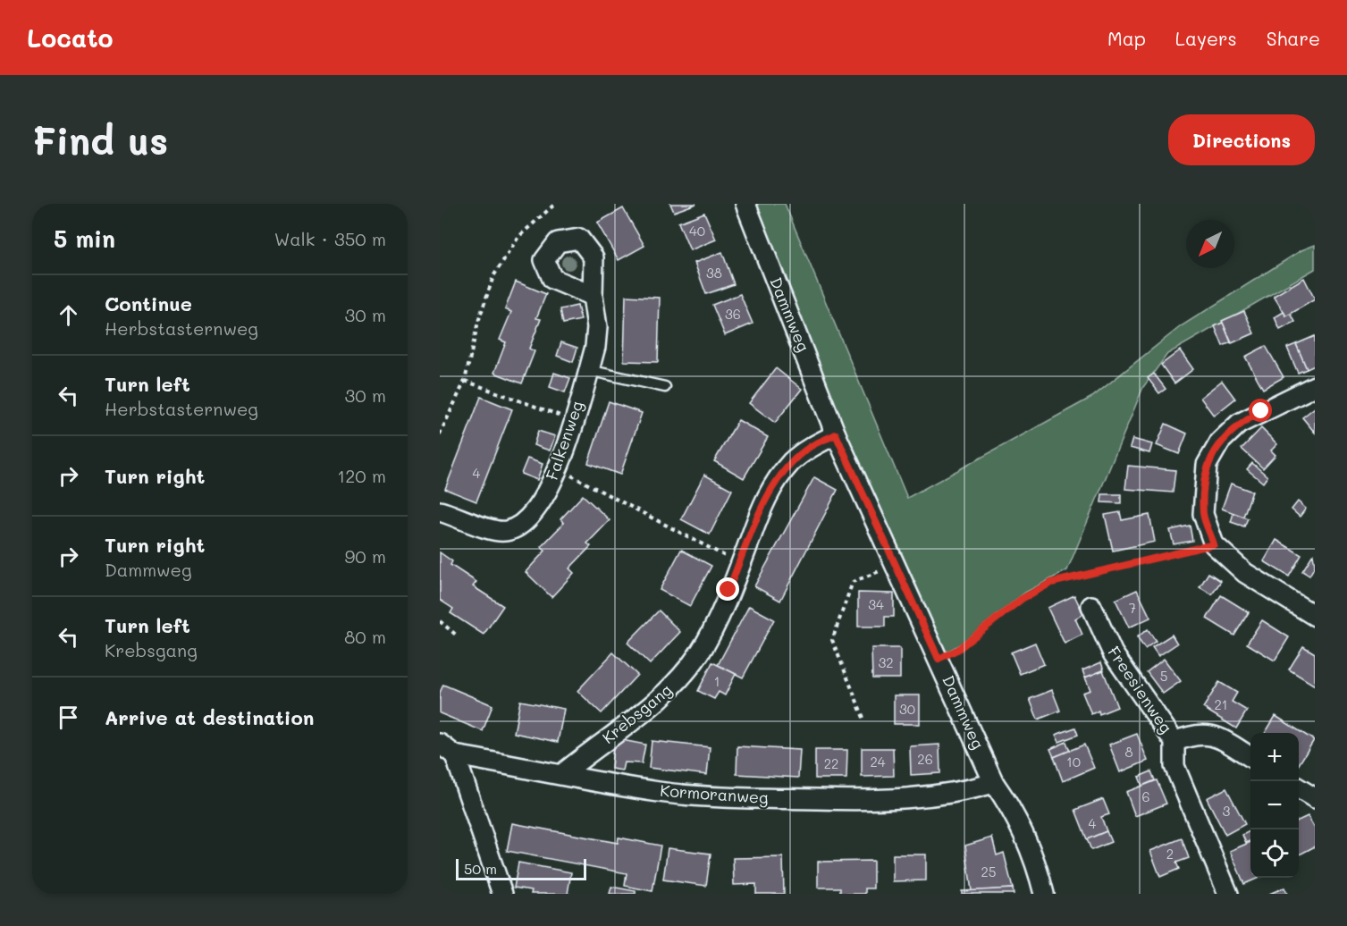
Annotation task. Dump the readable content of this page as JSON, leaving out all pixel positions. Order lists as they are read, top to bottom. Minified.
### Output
{"streets":{"street":["Dammweg","Falkenweg","Freesienweg","Krebsgang","Kormoranweg"]},"crossings":[["Dammweg","Krebsgang"],["Dammweg","Kormoranweg"],["Krebsgang","Kormoranweg"]],"house_numbers":["40","38","36","4","34","7","32","5","1","21","30","8","26","24","10","22","6","3","4","2","25"],"scale_bar":"50 m","north":"bottom left","page":{"header":"Locato","nav":["Map","Layers","Share"],"buttons":"Directions","title":"Find us","heading":["5 min","Walk · 350 m"],"list":[["Continue","Herbstasternweg","30 m"],["Turn left","Herbstasternweg","30 m"],["Turn right","120 m"],["Turn right","Dammweg","90 m"],["Turn left","Krebsgang","80 m"],"Arrive at destination"],"map_buttons":["+","−"],"scale":"50 m"}}
